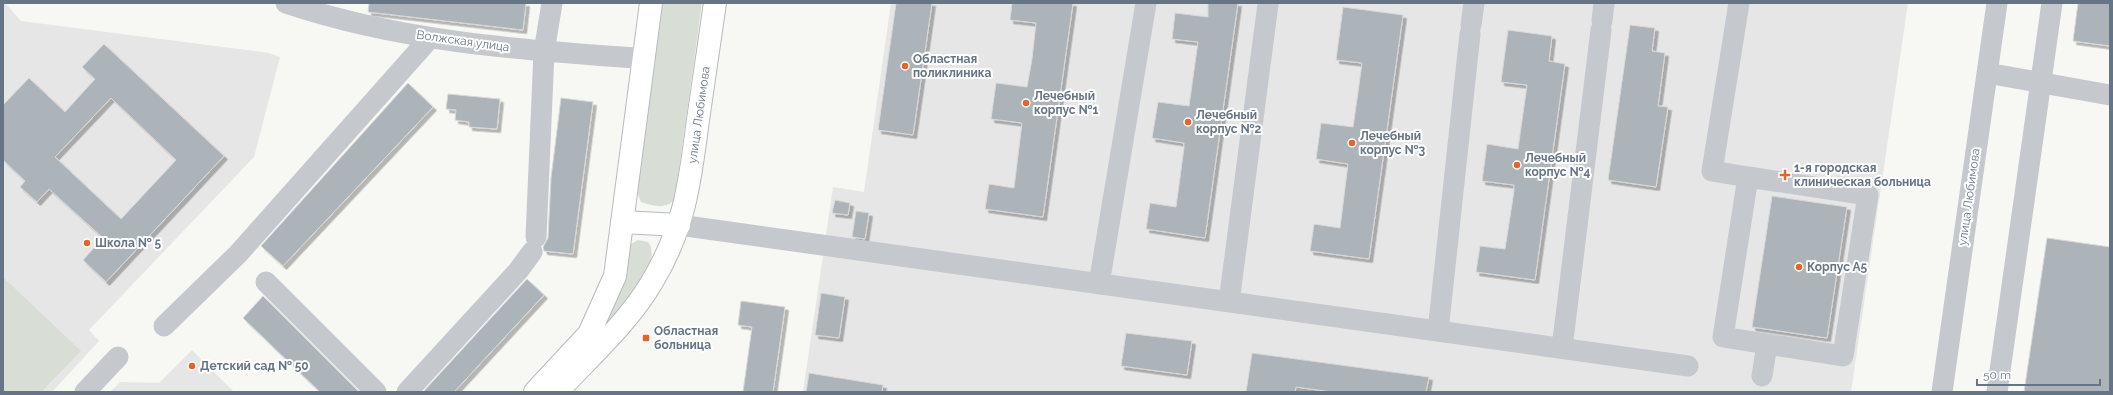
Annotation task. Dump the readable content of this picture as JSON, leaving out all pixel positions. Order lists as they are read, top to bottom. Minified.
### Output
{"streets":{"main road":["улица Любимова"],"street":["Волжская улица"]},"places":{"other":["Областная поликлиника","Лечебный корпус №1","Лечебный корпус №2","Лечебный корпус №3","Лечебный корпус №4","Школа № 5","Корпус А5","Детский сад № 50"],"health":["1-я городская клиническая больница"],"transit":["Областная больница"]},"scale_bar":"50 m"}
